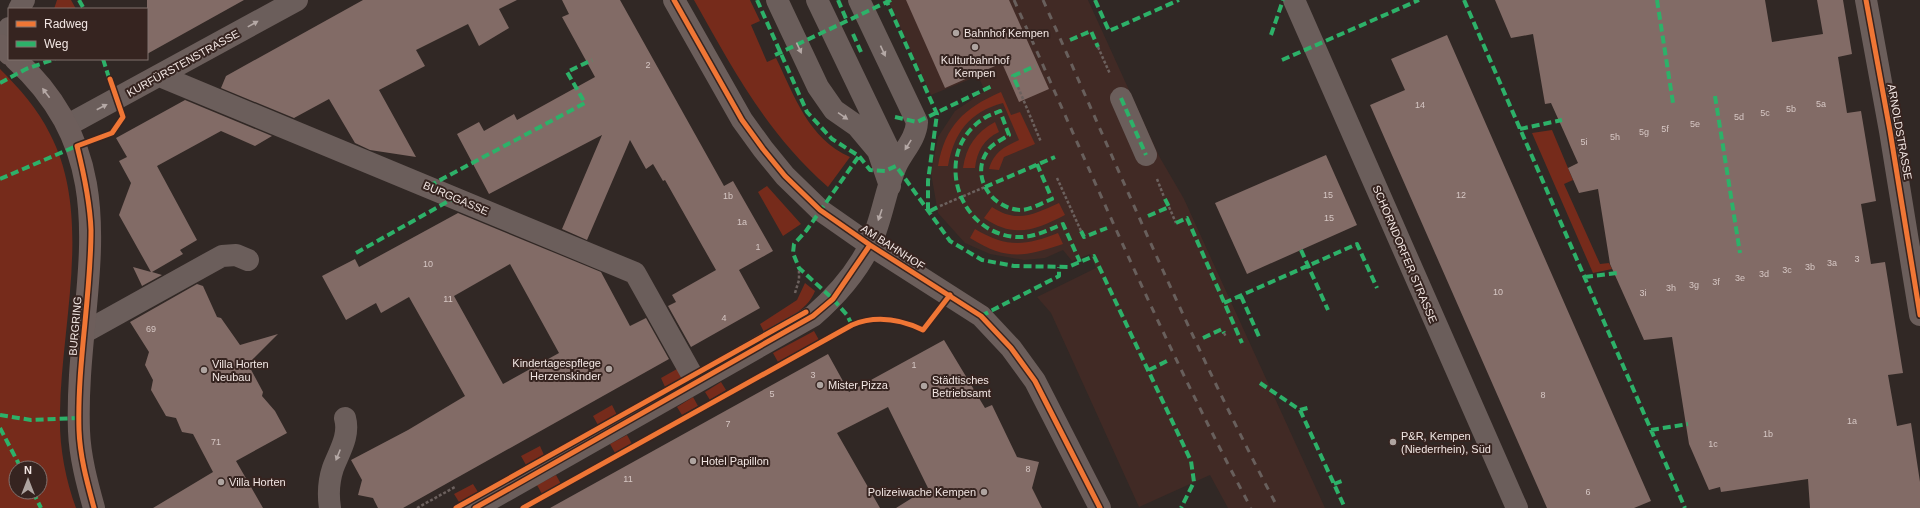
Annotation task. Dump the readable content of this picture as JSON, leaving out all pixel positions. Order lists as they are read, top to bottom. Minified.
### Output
{"streets":{"main road":["BURGRING"],"street":["KURFÜRSTENSTRASSE","ARNOLDSTRASSE","BURGGASSE","AM BAHNHOF","SCHORNDORFER STRASSE"]},"crossings":[["KURFÜRSTENSTRASSE","BURGGASSE"],["KURFÜRSTENSTRASSE","BURGRING"]],"places":["Bahnhof Kempen","Kulturbahnhof Kempen","Kindertagespflege Herzenskinder","Villa Horten Neubau","Mister Pizza","Städtisches Betriebsamt","P&R, Kempen (Niederrhein), Süd","Hotel Papillon","Villa Horten","Polizeiwache Kempen"],"house_numbers":["2","5a","14","5b","5c","5d","5e","5f","5g","5h","5i","15","12","1b","15","1a","1","3","3a","10","3b","3c","3d","3e","3f","3g","3h","10","3i","11","4","69","1","3","5","8","1a","7","1b","71","1c","8","11","6"],"legend":["Radweg","Weg"],"north":"top"}
